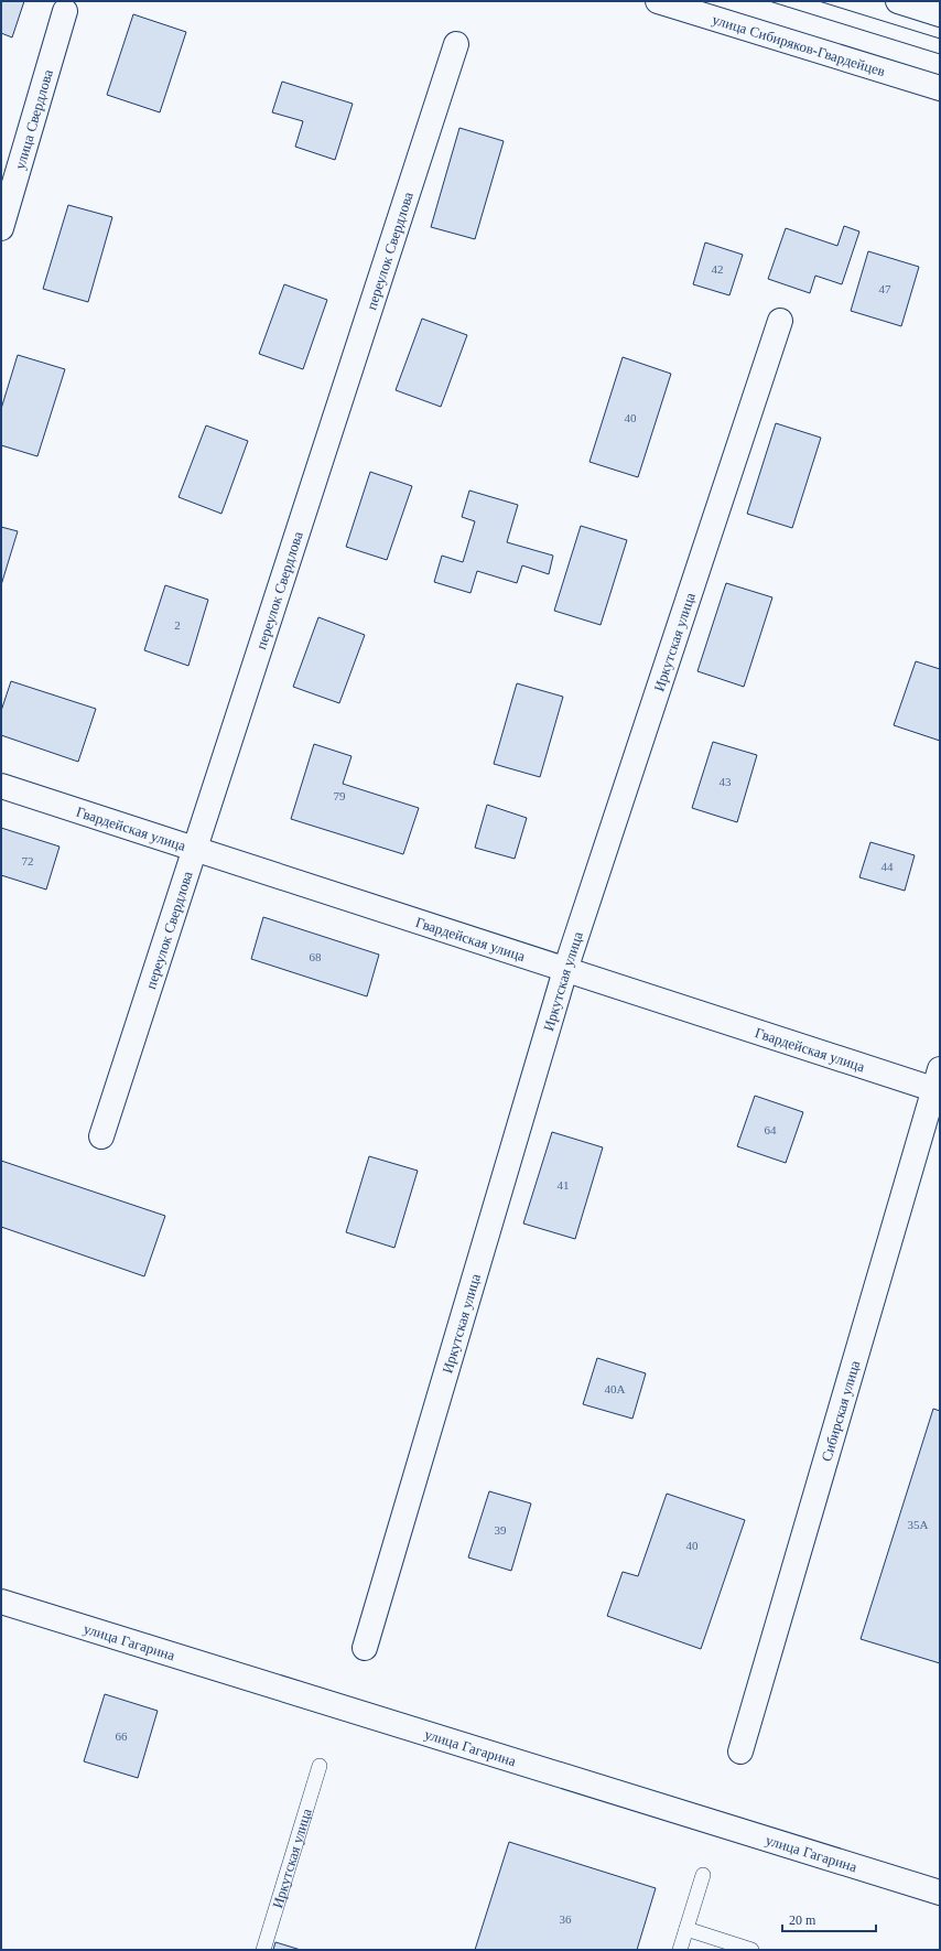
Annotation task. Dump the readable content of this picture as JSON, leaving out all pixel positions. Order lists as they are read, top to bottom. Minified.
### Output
{"streets":{"street":["улица Сибиряков-Гвардейцев","улица Свердлова","переулок Свердлова","Иркутская улица","Гвардейская улица","Сибирская улица","улица Гагарина"]},"crossings":[["переулок Свердлова","Гвардейская улица"],["Иркутская улица","Гвардейская улица"],["Гвардейская улица","Сибирская улица"]],"house_numbers":["42","47","40","2","43","79","72","44","68","64","41","40А","35А","39","40","66","36"],"scale_bar":"20 m"}
